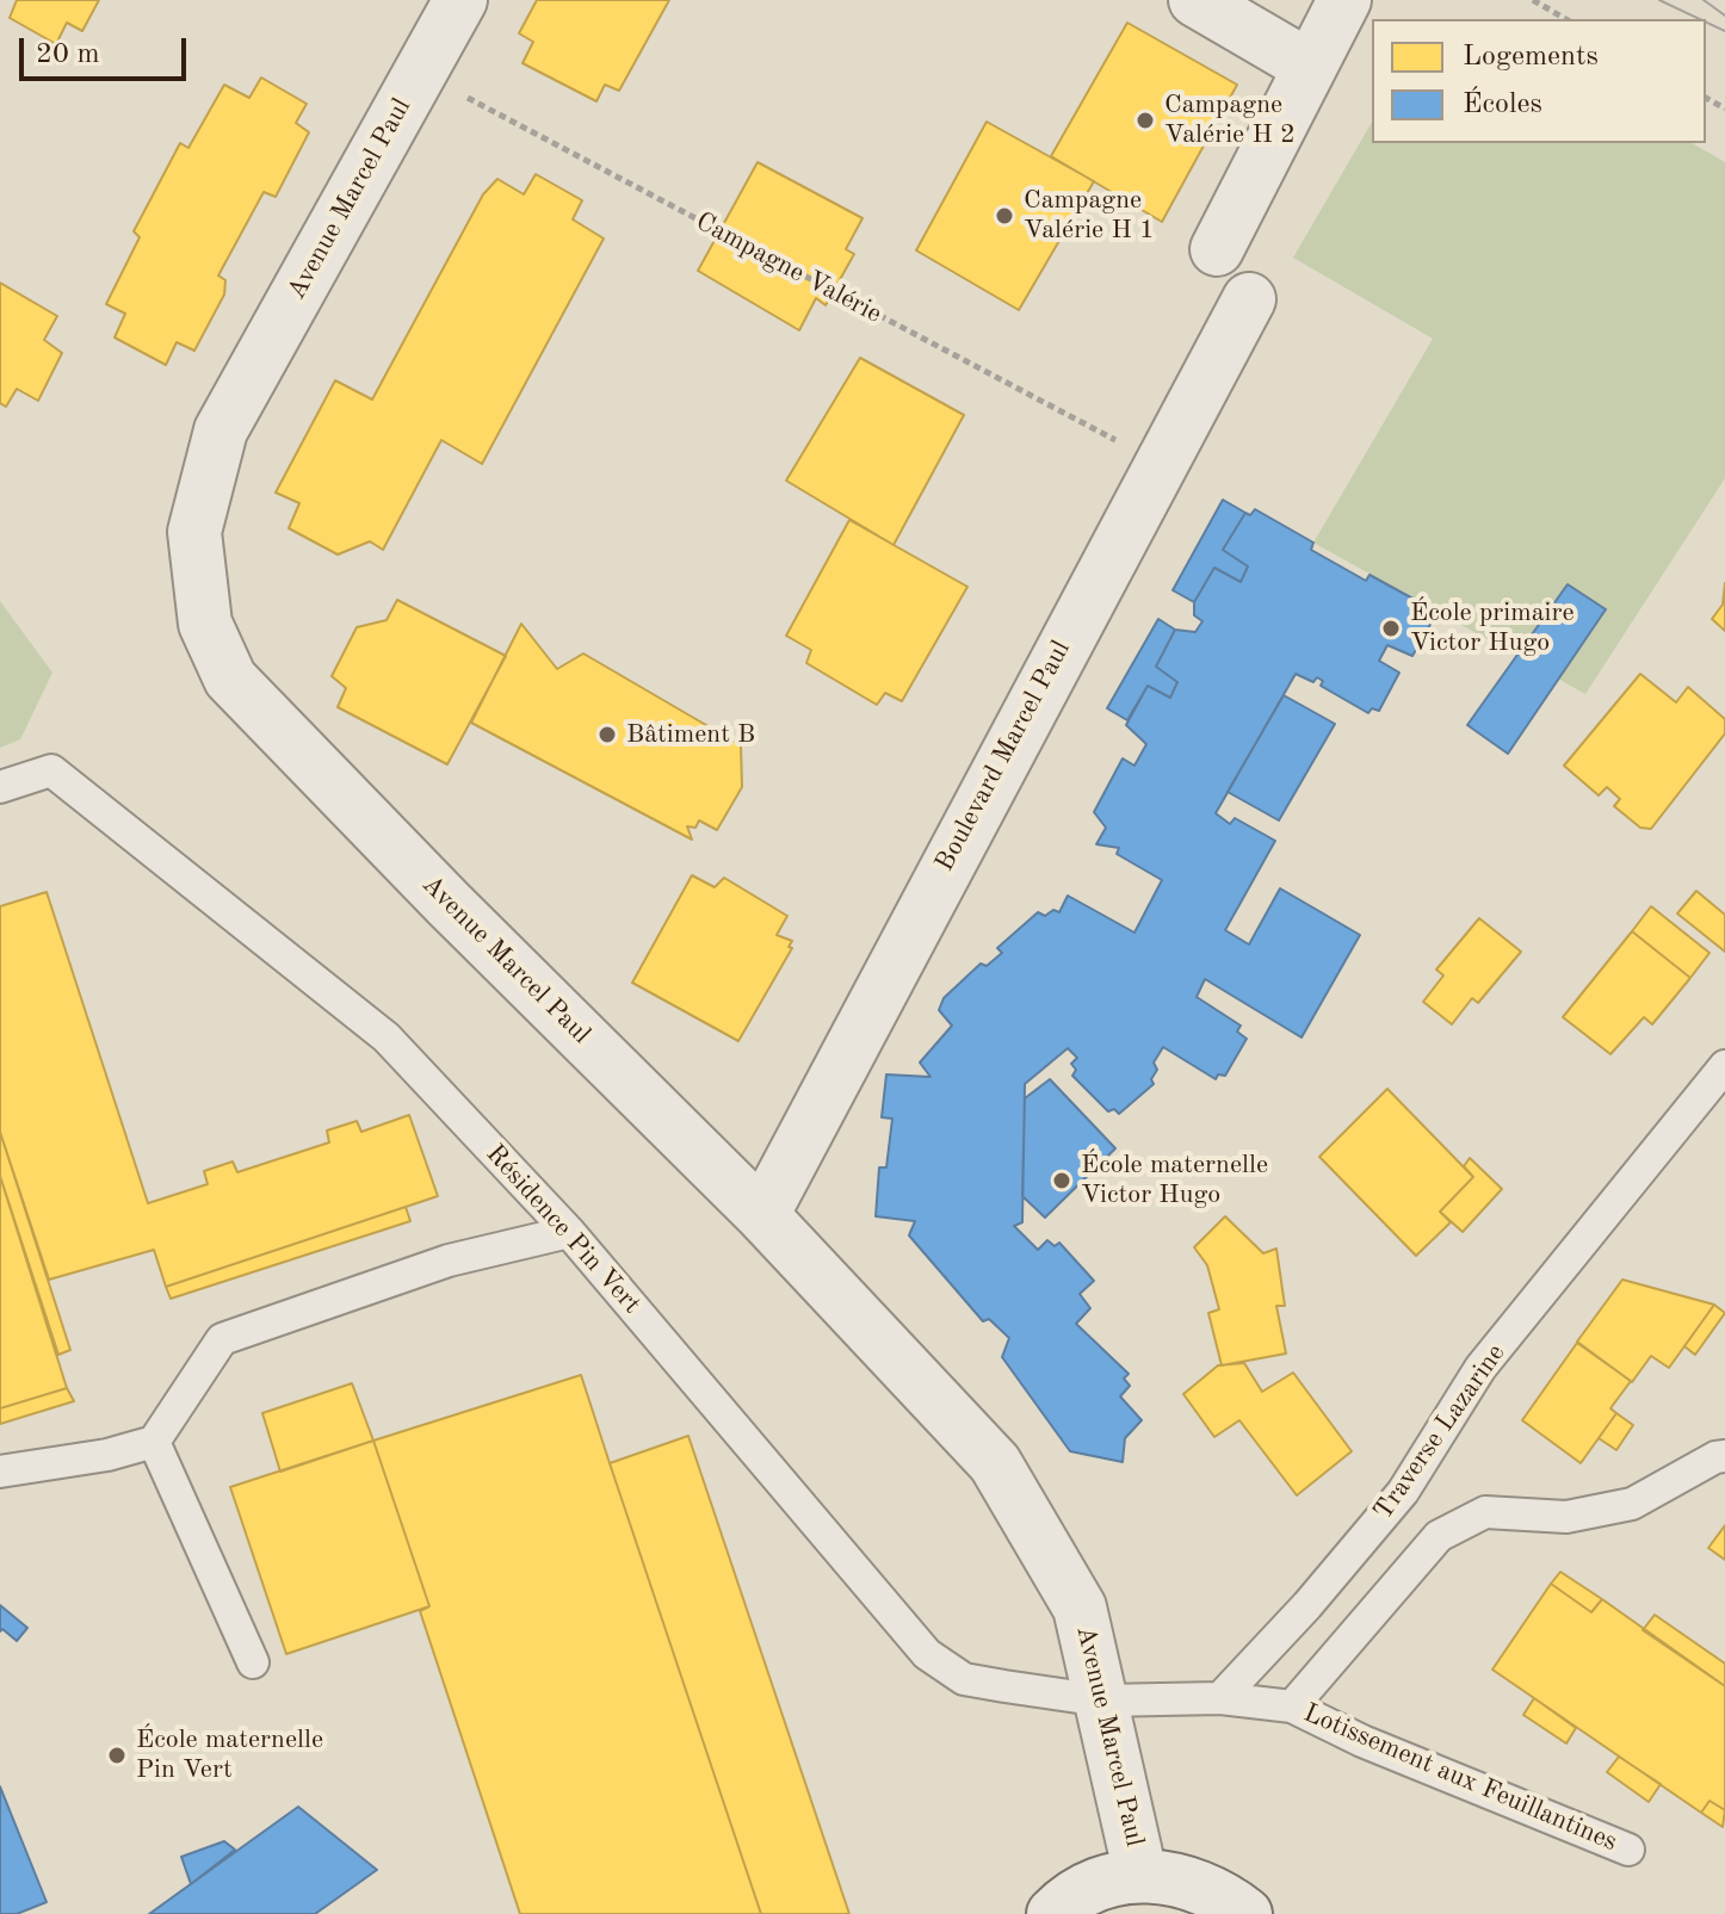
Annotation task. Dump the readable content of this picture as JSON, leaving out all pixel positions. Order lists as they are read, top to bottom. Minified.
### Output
{"streets":{"street":["Avenue Marcel Paul","Boulevard Marcel Paul"],"lane":["Résidence Pin Vert","Traverse Lazarine","Lotissement aux Feuillantines"],"path":["Campagne Valérie"]},"crossings":[["Avenue Marcel Paul","Campagne Valérie"],["Avenue Marcel Paul","Boulevard Marcel Paul"],["Avenue Marcel Paul","Résidence Pin Vert"],["Campagne Valérie","Boulevard Marcel Paul"],["Traverse Lazarine","Lotissement aux Feuillantines"]],"places":["Campagne Valérie H 2","Campagne Valérie H 1","École primaire Victor Hugo","Bâtiment B","École maternelle Victor Hugo","École maternelle Pin Vert"],"legend":["Logements","Écoles"],"scale_bar":"20 m"}
